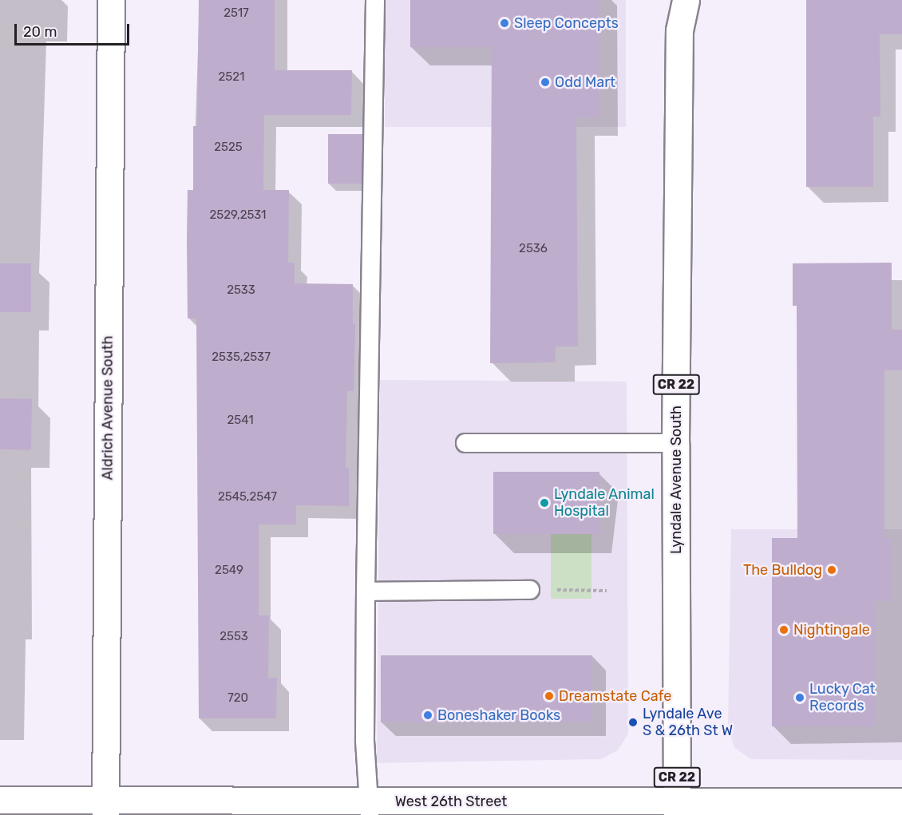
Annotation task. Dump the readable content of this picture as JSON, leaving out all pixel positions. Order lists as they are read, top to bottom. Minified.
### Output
{"streets":{"street":["CR 22","Aldrich Avenue South","Lyndale Avenue South","West 26th Street"]},"crossings":[["Aldrich Avenue South","West 26th Street"],["Lyndale Avenue South","West 26th Street"]],"places":["Sleep Concepts","Odd Mart","Lyndale Animal Hospital","The Bulldog","Nightingale","Dreamstate Cafe","Lucky Cat Records","Boneshaker Books","Lyndale Ave S & 26th St W"],"house_numbers":["2517","2521","2525","2529,2531","2536","2533","2535,2537","2541","2545,2547","2549","2553","720"],"scale_bar":"20 m"}
